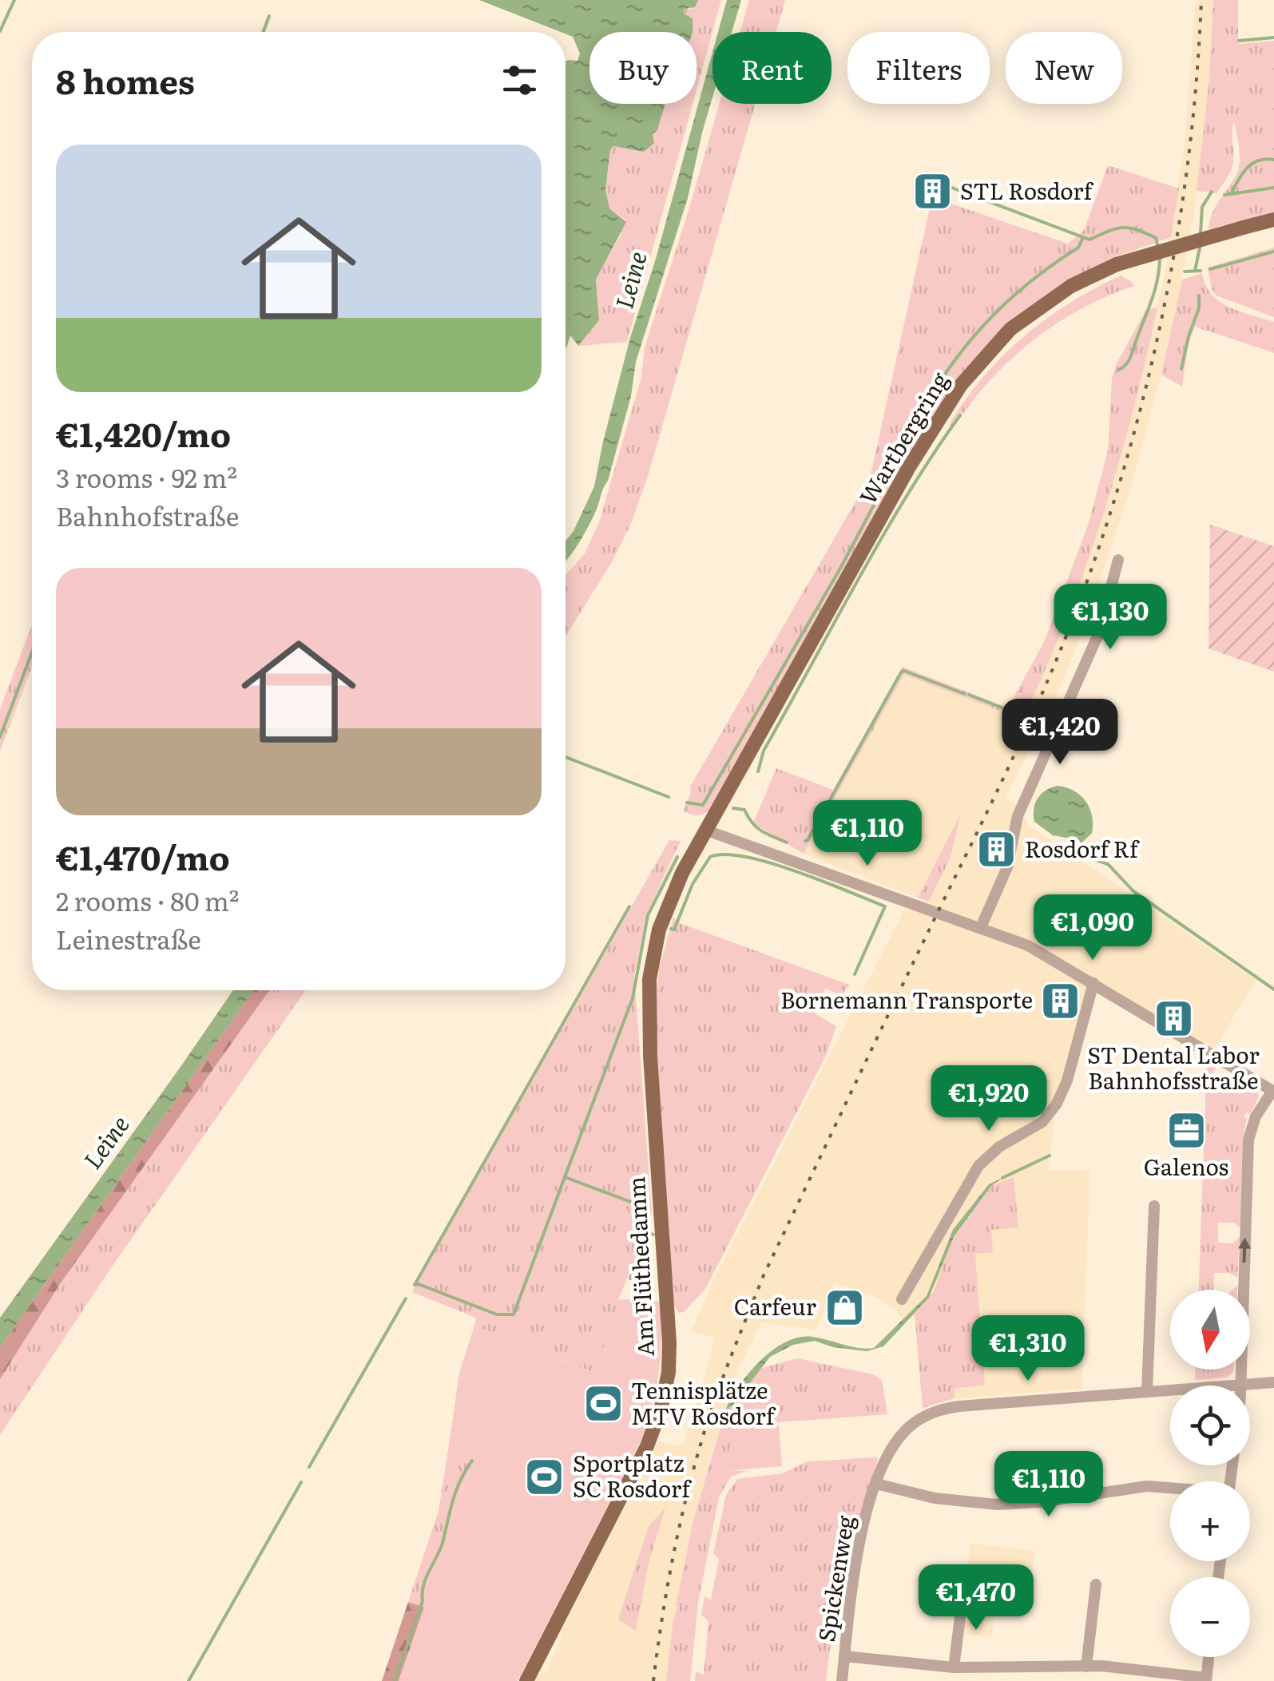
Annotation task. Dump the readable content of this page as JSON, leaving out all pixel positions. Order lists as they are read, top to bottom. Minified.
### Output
{"streets":{"main road":["Wartbergring","Am Flüthedamm"],"street":["Spickenweg"]},"crossings":[["Wartbergring","Am Flüthedamm"]],"water":["Leine"],"places":{"building":["STL Rosdorf","Rosdorf Rf","Bornemann Transporte","ST Dental Labor Bahnhofsstraße"],"office":["Galenos"],"shop":["Carfeur"],"sports":["Tennisplätze MTV Rosdorf","Sportplatz SC Rosdorf"]},"north":"bottom","page":{"chip":["Buy","Rent","Filters","New"],"heading":"8 homes","list":[{"name":"€1,420/mo","note":"3 rooms · 92 m² · Bahnhofstraße"},{"name":"€1,470/mo","note":"2 rooms · 80 m² · Leinestraße"}],"price":["€1,130","€1,420","€1,110","€1,090","€1,920","€1,310","€1,110","€1,470"],"map_buttons":["+","−"]}}
